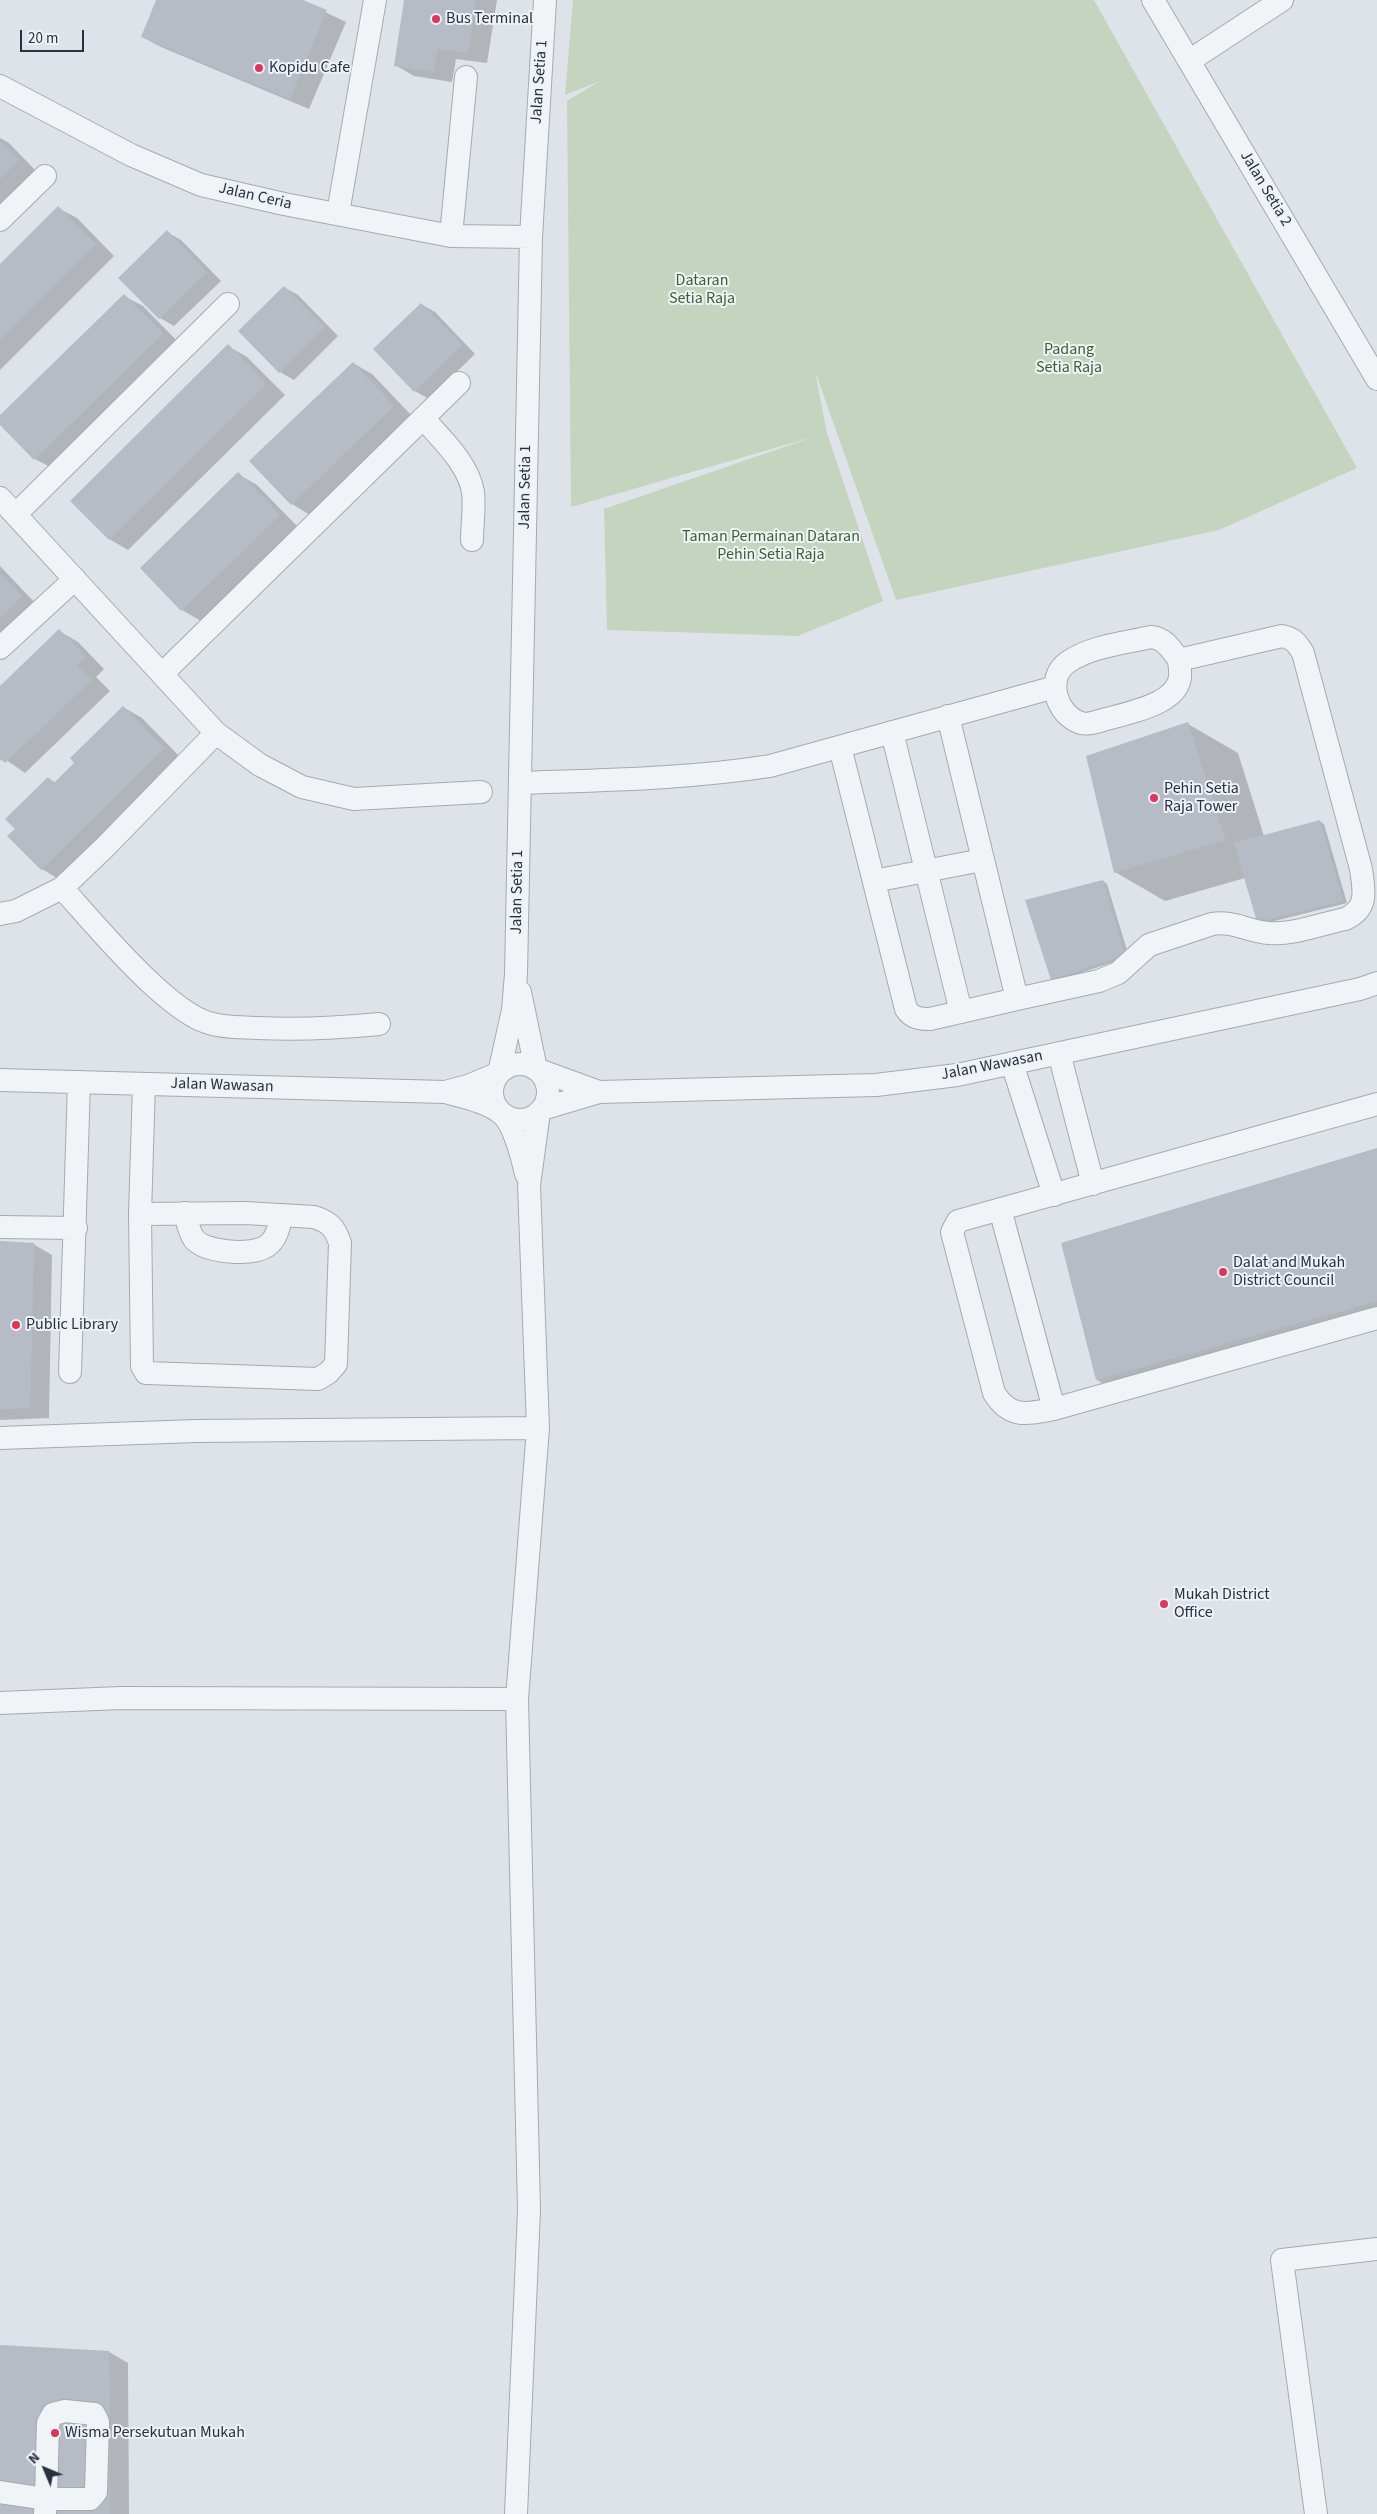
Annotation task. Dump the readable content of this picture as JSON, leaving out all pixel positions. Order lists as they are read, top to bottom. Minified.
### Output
{"streets":{"street":["Jalan Setia 1","Jalan Setia 2","Jalan Ceria","Jalan Wawasan"]},"crossings":[["Jalan Setia 1","Jalan Ceria"],["Jalan Setia 1","Jalan Wawasan"]],"parks":["Dataran Setia Raja","Padang Setia Raja","Taman Permainan Dataran Pehin Setia Raja"],"places":["Bus Terminal","Kopidu Cafe","Pehin Setia Raja Tower","Dalat and Mukah District Council","Public Library","Mukah District Office","Wisma Persekutuan Mukah"],"scale_bar":"20 m","north":"top left"}
